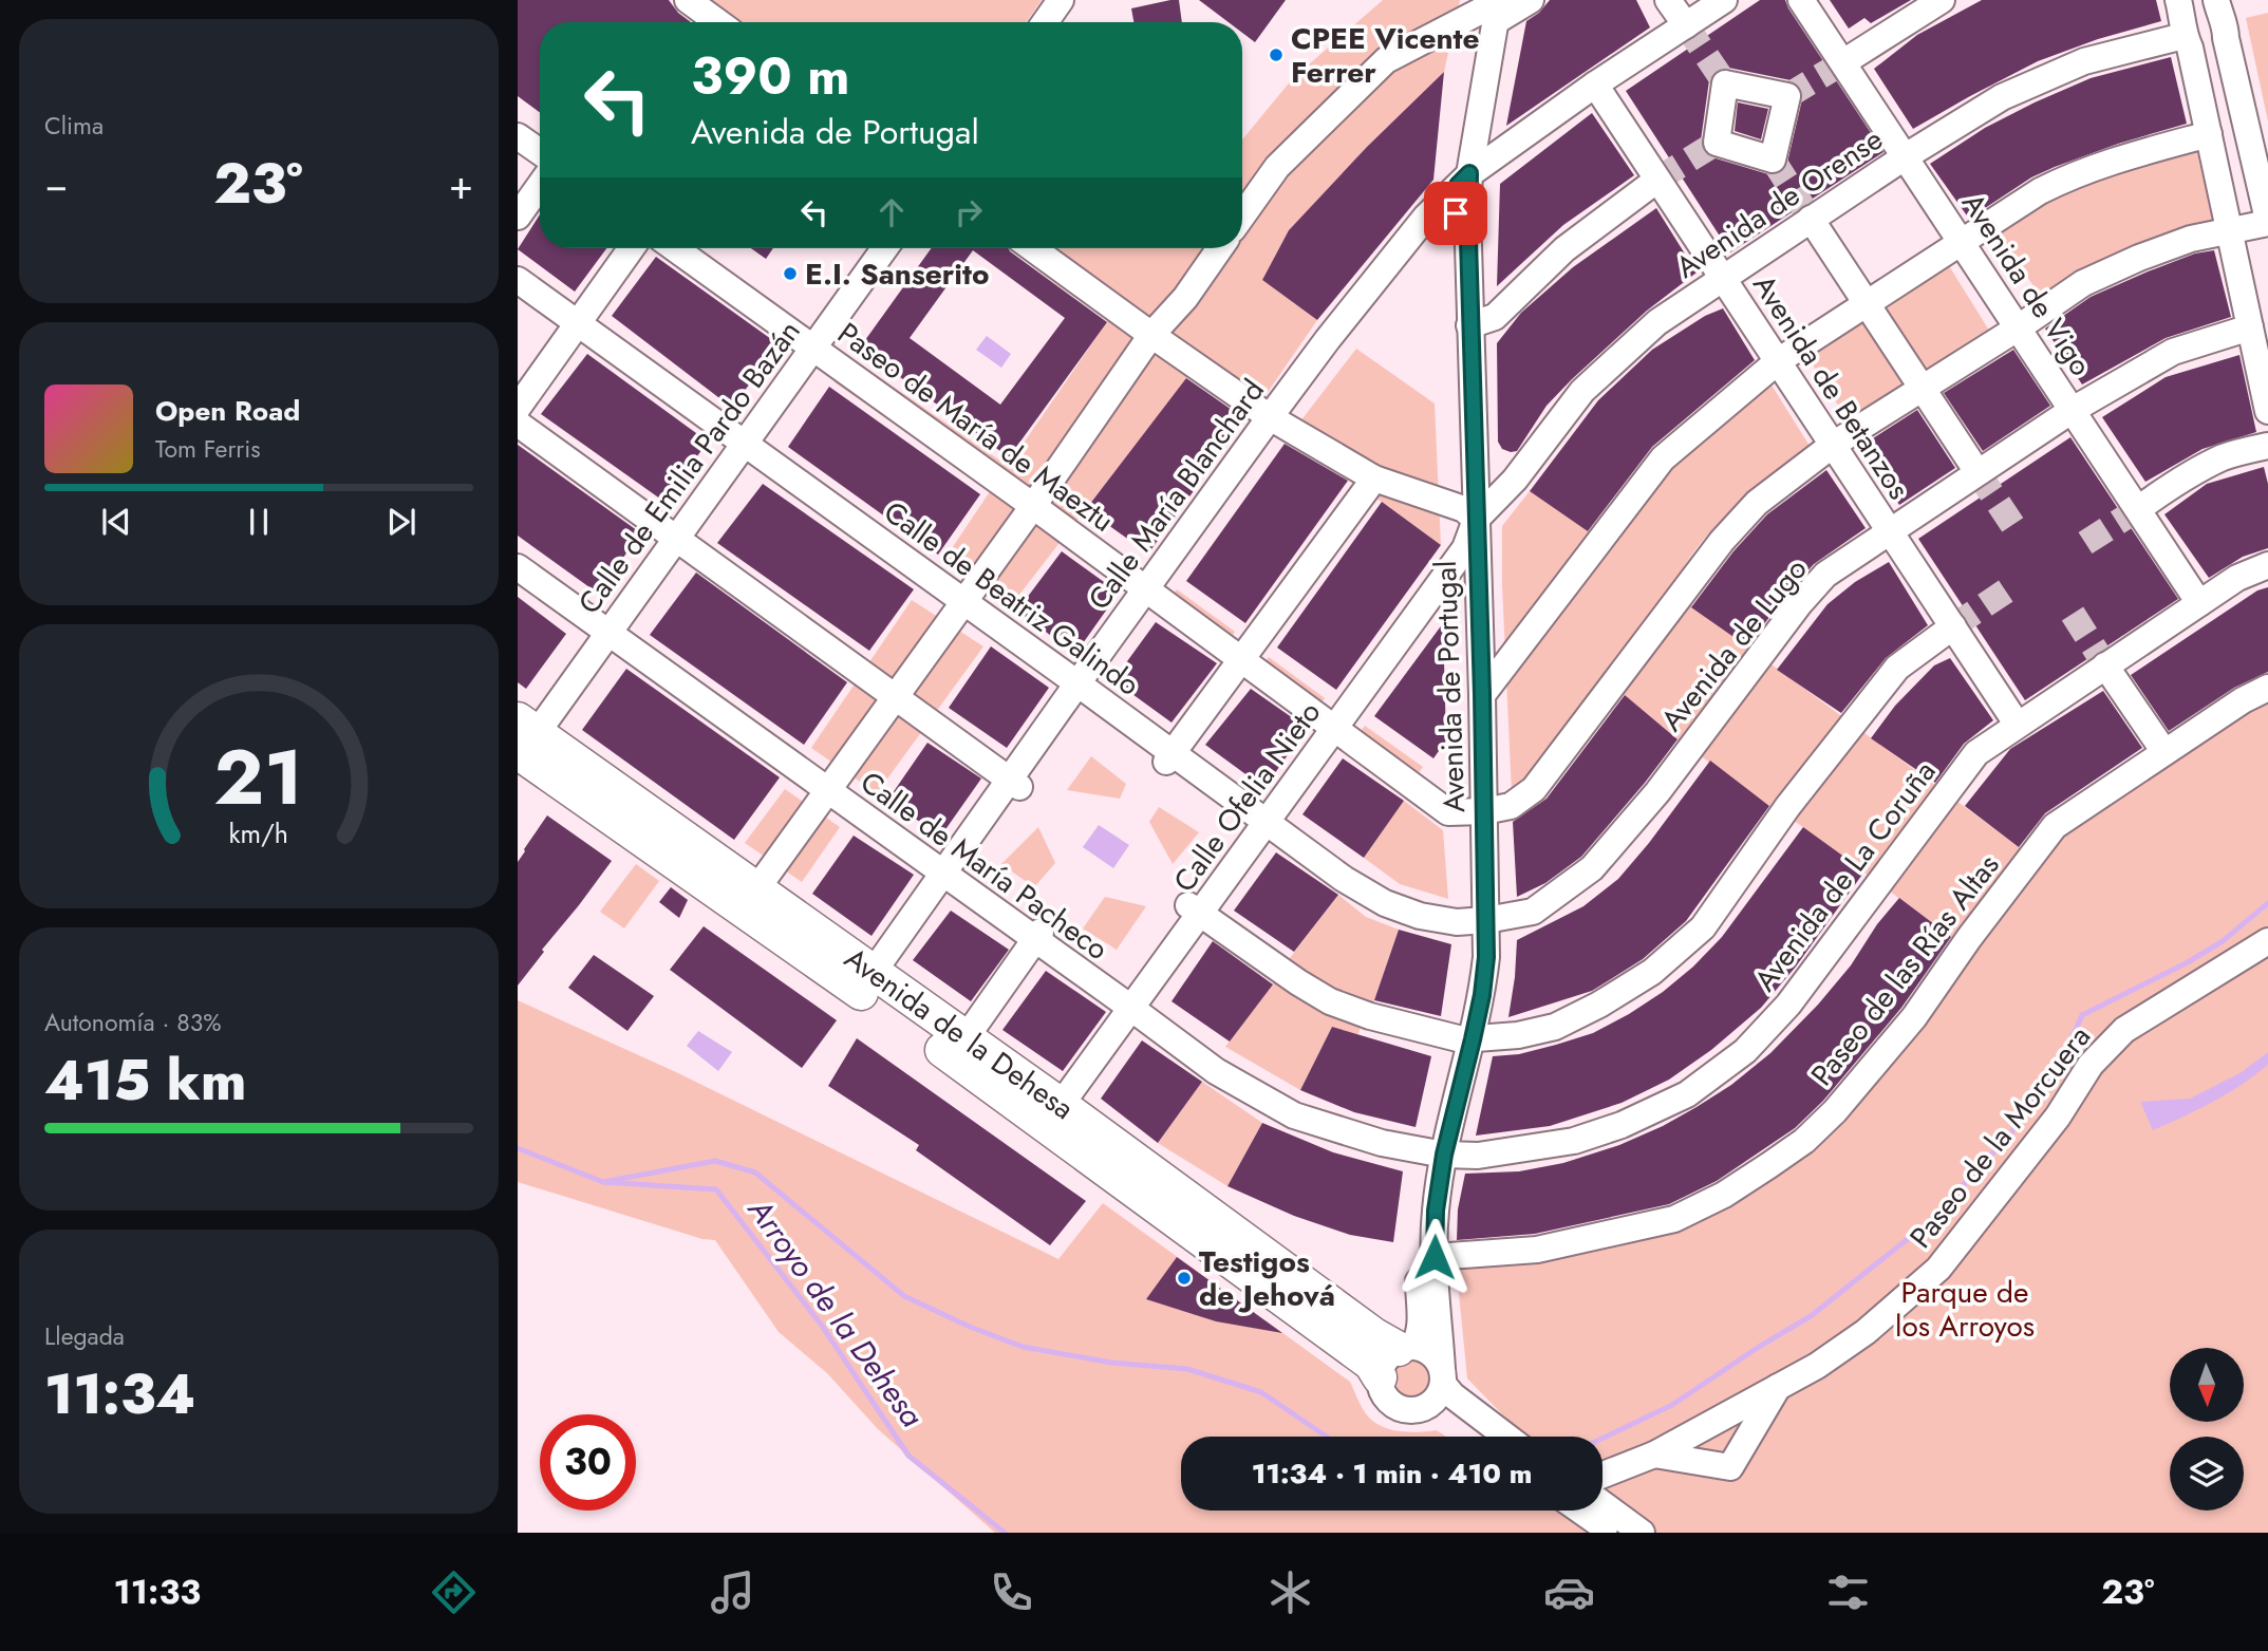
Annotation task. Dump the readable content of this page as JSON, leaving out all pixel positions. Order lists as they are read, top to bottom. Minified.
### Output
{"streets":{"main road":["Avenida de la Dehesa"],"street":["Avenida de Orense","Avenida de Vigo","Avenida de Betanzos","Paseo de María de Maeztu","Calle de Emilia Pardo Bazán","Calle María Blanchard","Calle de Beatriz Galindo","Avenida de Lugo","Avenida de Portugal","Calle Ofelia Nieto","Calle de María Pacheco","Avenida de La Coruña","Paseo de las Rías Altas","Paseo de la Morcuera"]},"crossings":[["Avenida de Orense","Avenida de Vigo"],["Avenida de Orense","Avenida de Betanzos"],["Avenida de Orense","Avenida de Portugal"],["Avenida de Orense","Calle Ofelia Nieto"],["Avenida de Vigo","Avenida de Lugo"],["Avenida de Vigo","Avenida de La Coruña"],["Avenida de Betanzos","Calle María Blanchard"],["Avenida de Betanzos","Avenida de Lugo"],["Avenida de Betanzos","Avenida de La Coruña"],["Paseo de María de Maeztu","Calle de Emilia Pardo Bazán"],["Paseo de María de Maeztu","Calle María Blanchard"],["Paseo de María de Maeztu","Avenida de Portugal"],["Paseo de María de Maeztu","Calle Ofelia Nieto"],["Calle de Emilia Pardo Bazán","Calle de Beatriz Galindo"],["Calle de Emilia Pardo Bazán","Calle de María Pacheco"],["Calle de Emilia Pardo Bazán","Avenida de la Dehesa"],["Calle María Blanchard","Calle de Beatriz Galindo"],["Calle María Blanchard","Avenida de Portugal"],["Calle María Blanchard","Calle de María Pacheco"],["Calle María Blanchard","Avenida de la Dehesa"],["Calle de Beatriz Galindo","Avenida de Lugo"],["Calle de Beatriz Galindo","Avenida de Portugal"],["Calle de Beatriz Galindo","Calle Ofelia Nieto"],["Avenida de Lugo","Avenida de Portugal"],["Avenida de Portugal","Calle Ofelia Nieto"],["Avenida de Portugal","Calle de María Pacheco"],["Avenida de Portugal","Avenida de La Coruña"],["Avenida de Portugal","Paseo de las Rías Altas"],["Avenida de Portugal","Avenida de la Dehesa"],["Calle Ofelia Nieto","Calle de María Pacheco"],["Calle Ofelia Nieto","Avenida de la Dehesa"],["Calle de María Pacheco","Avenida de La Coruña"]],"water":["Arroyo de la Dehesa"],"parks":["Parque de los Arroyos"],"places":["CPEE Vicente Ferrer","E.I. Sanserito","Testigos de Jehová"],"north":"bottom","page":{"tile":["Clima",["Autonomía · 83%","415 km"],["Llegada","11:34"]],"turn":["390 m","Avenida de Portugal"],"heat":["−","23°","+"],"song":["Open Road","Tom Ferris"],"limit":"30","trip":"11:34 · 1 min · 410 m","tabs":["11:33","23°"],"gauge":["21","km/h"]}}
